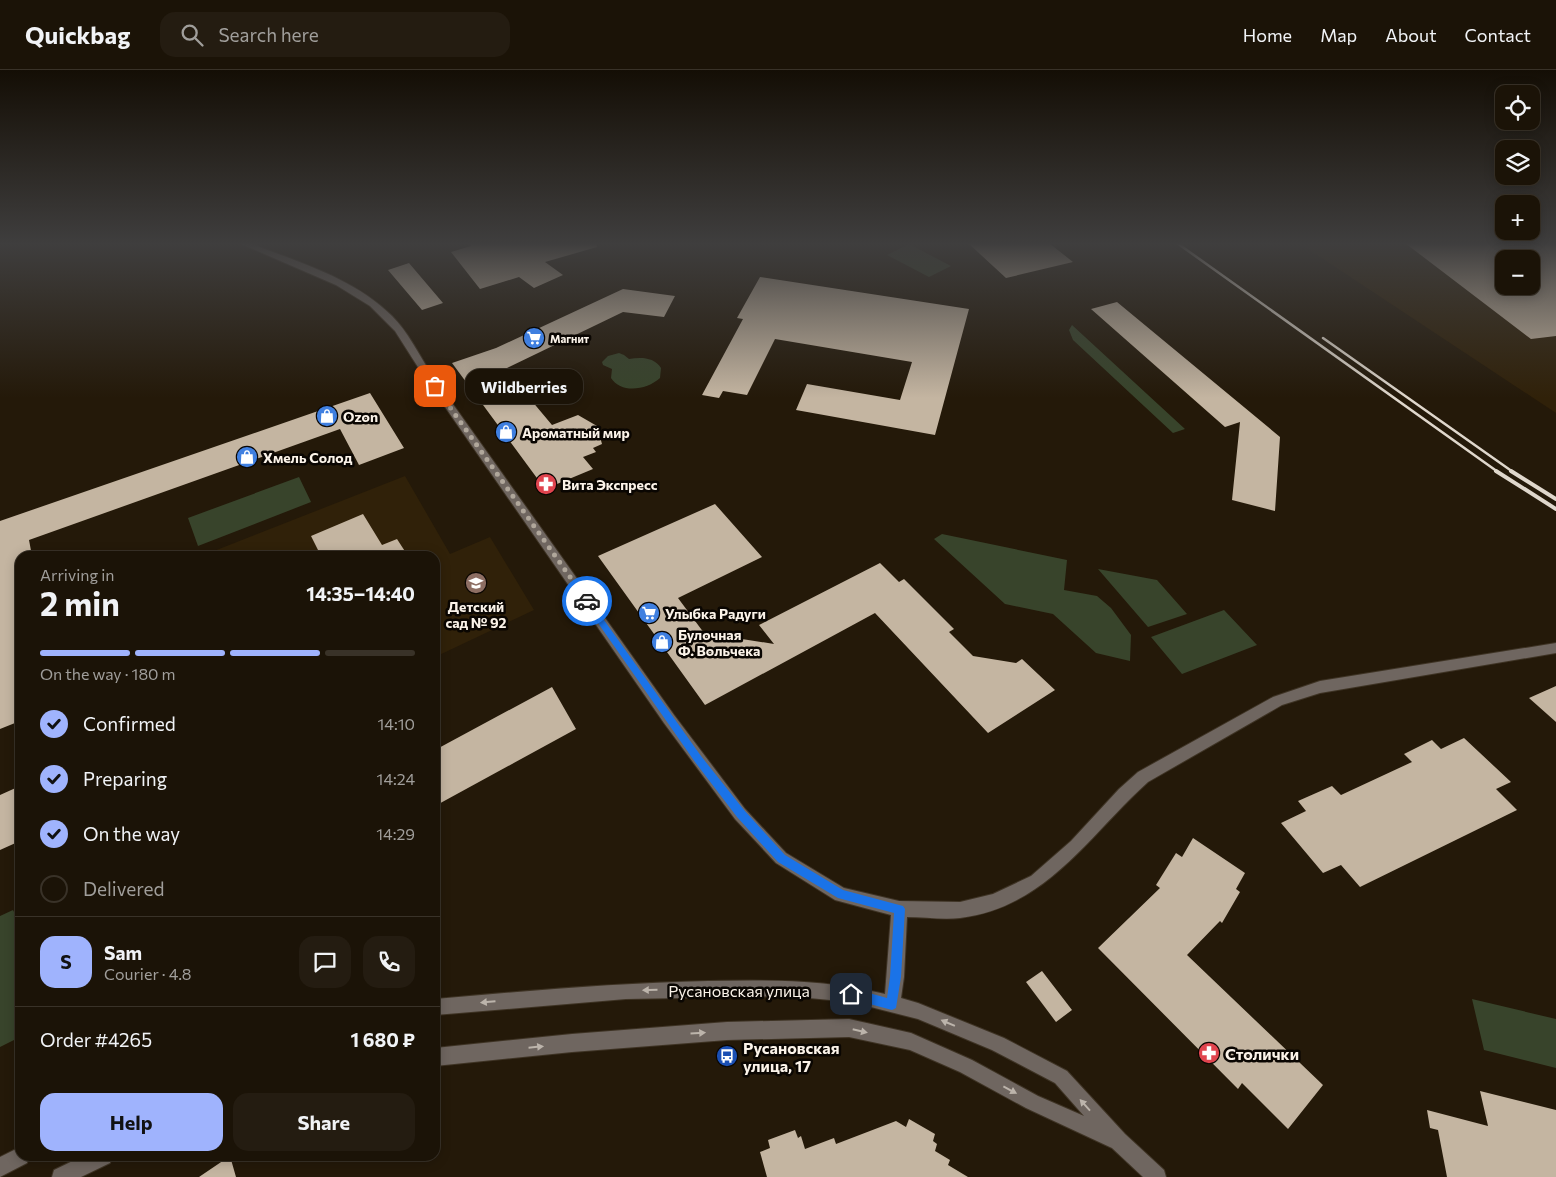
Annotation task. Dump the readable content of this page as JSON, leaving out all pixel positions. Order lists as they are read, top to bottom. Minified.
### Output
{"streets":{"street":["Русановская улица"]},"places":{"supermarket":["Магнит","Улыбка Радуги"],"other":["Wildberries"],"shop":["Ozon","Ароматный мир","Хмель Солод","Булочная Ф. Вольчека"],"pharmacy":["Вита Экспресс","Столички"],"school or university":["Детский сад № 92"],"bus stop":["Русановская улица, 17"]},"page":{"header":"Quickbag","search":"Search here","nav":["Home","Map","About","Contact"],"map_buttons":["+","−"],"bubble":"Wildberries","heading":["2 min","Arriving in","14:35–14:40"],"panel":["Sam","Courier · 4.8","Order #4265","1 680 ₽"],"bar":"On the way · 180 m","list":[["Confirmed","14:10"],["Preparing","14:24"],["On the way","14:29"],"Delivered"],"round":"S","buttons":["Help","Share"]}}
